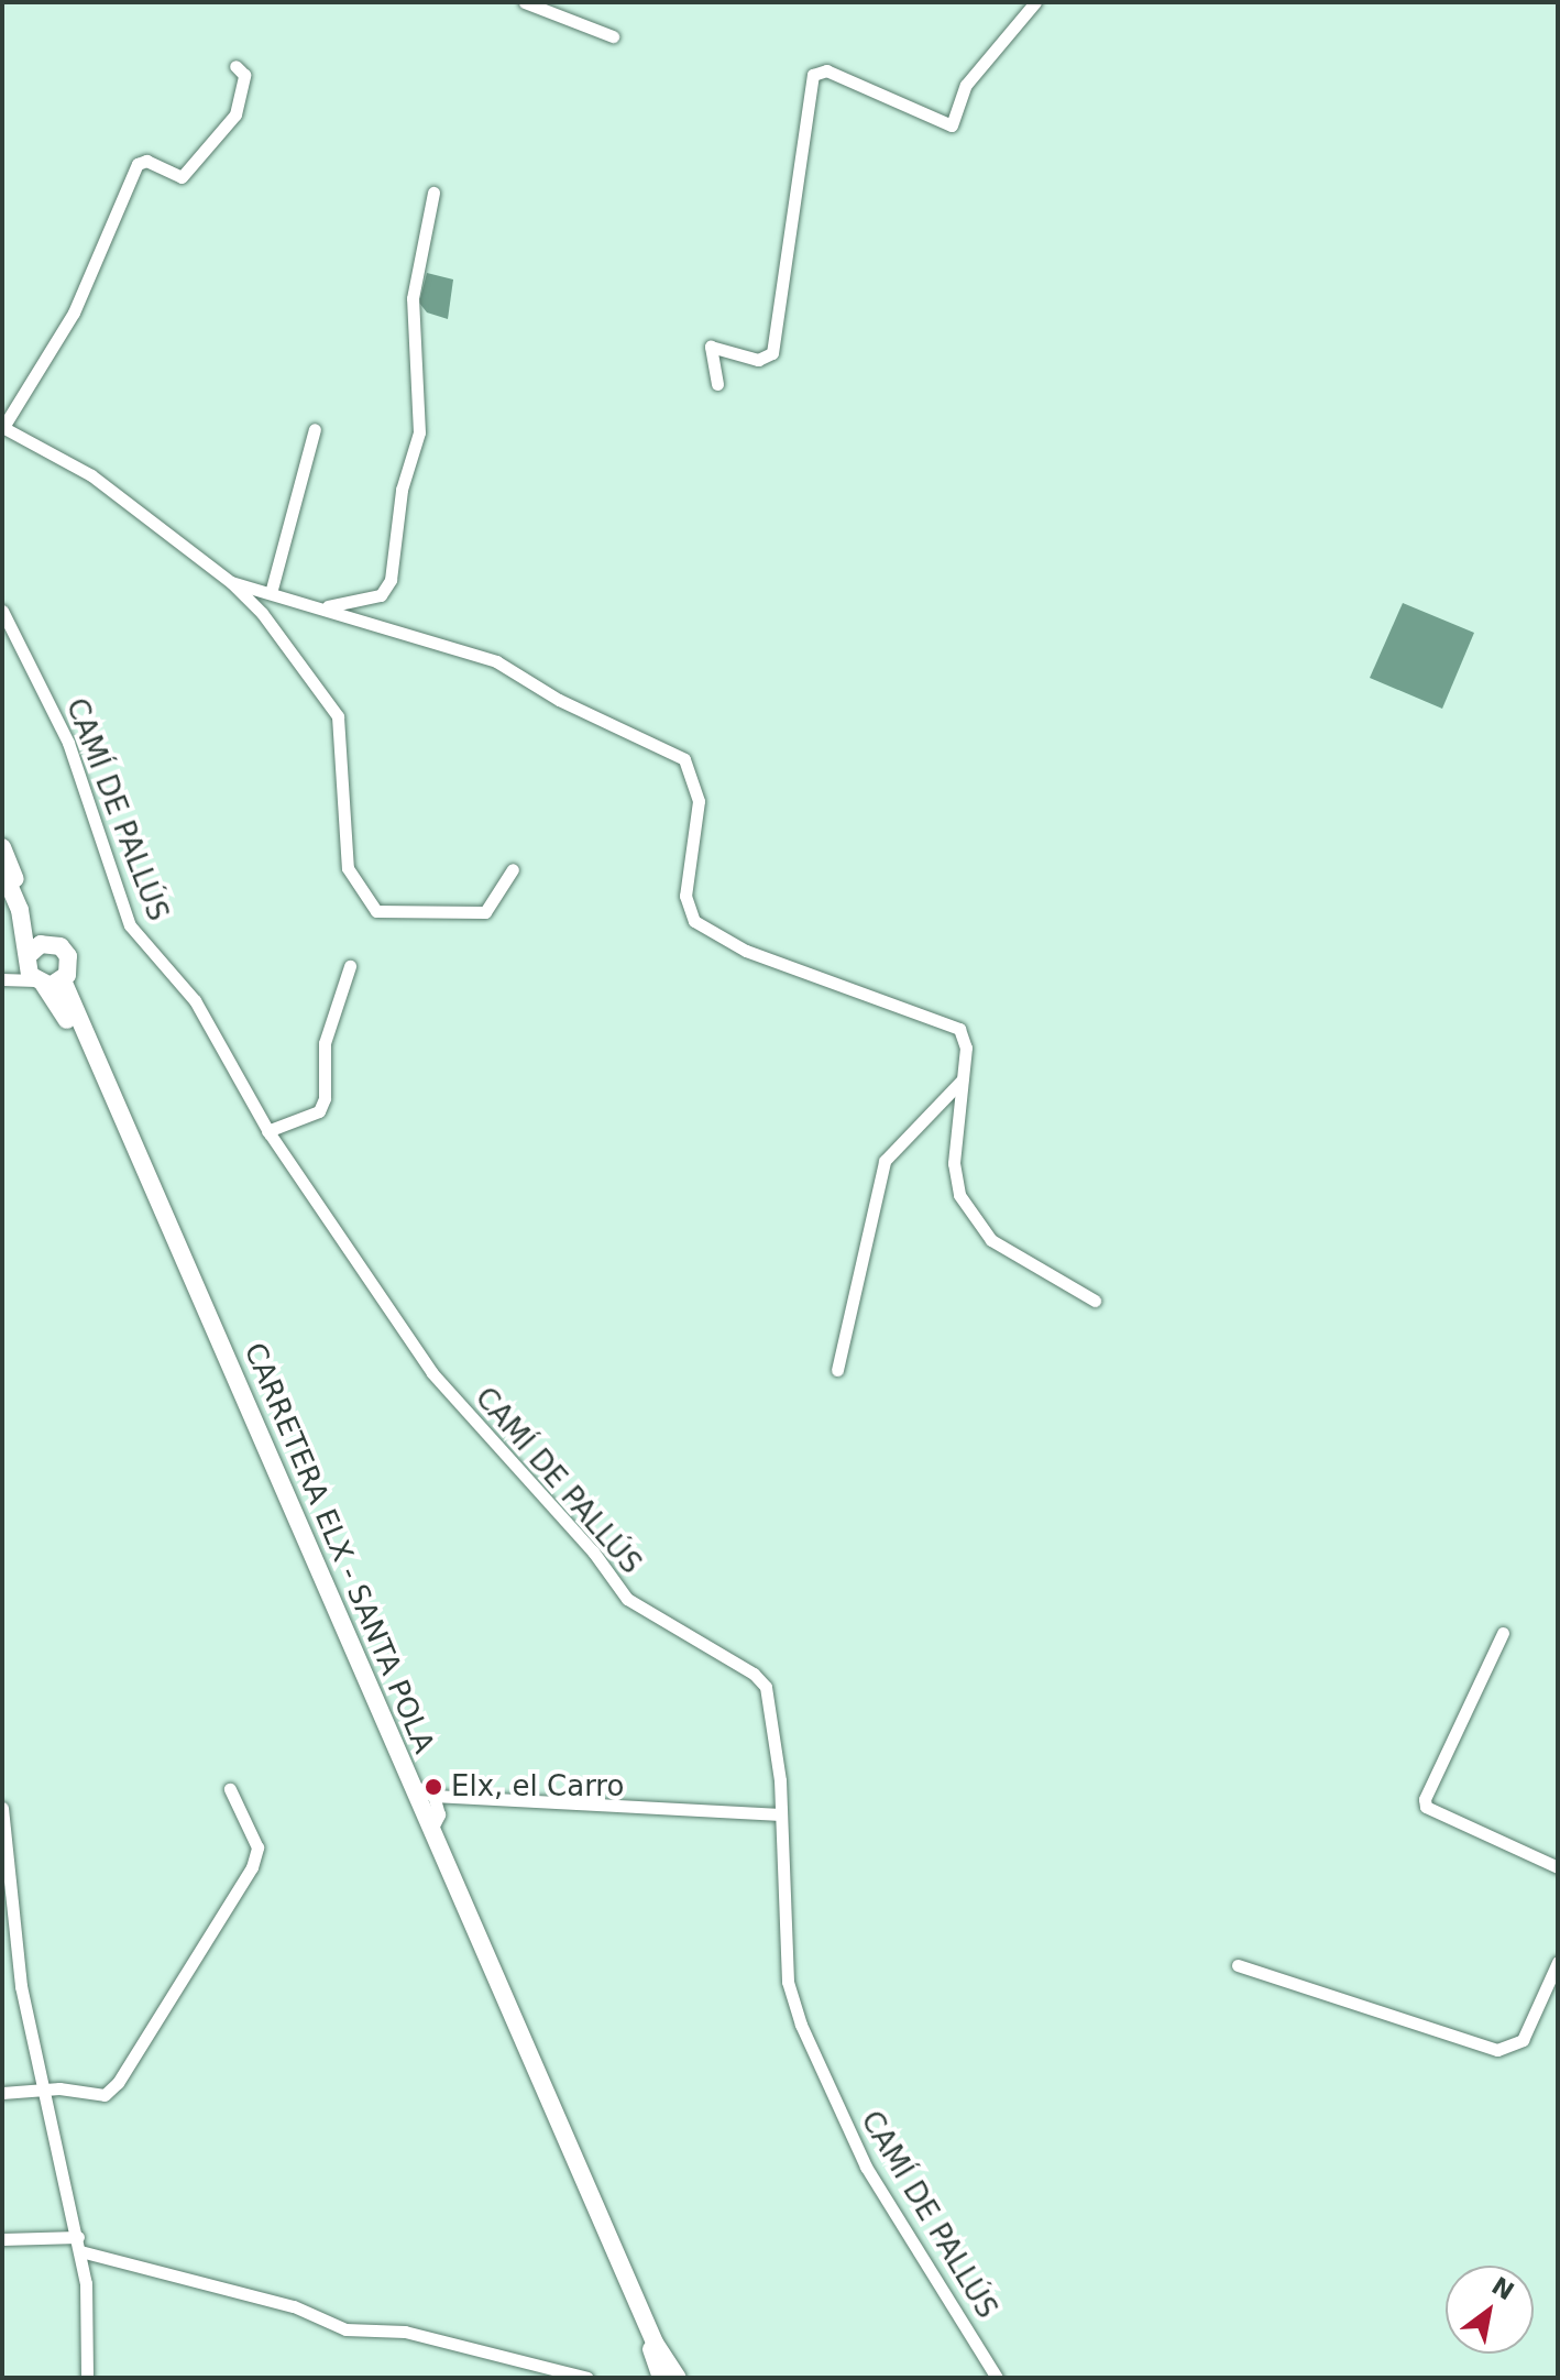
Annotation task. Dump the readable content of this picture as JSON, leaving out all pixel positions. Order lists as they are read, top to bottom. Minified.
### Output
{"streets":{"main road":["CARRETERA ELX - SANTA POLA"],"street":["CAMÍ DE PALLÚS"]},"places":["Elx, el Carro"],"north":"top right"}
